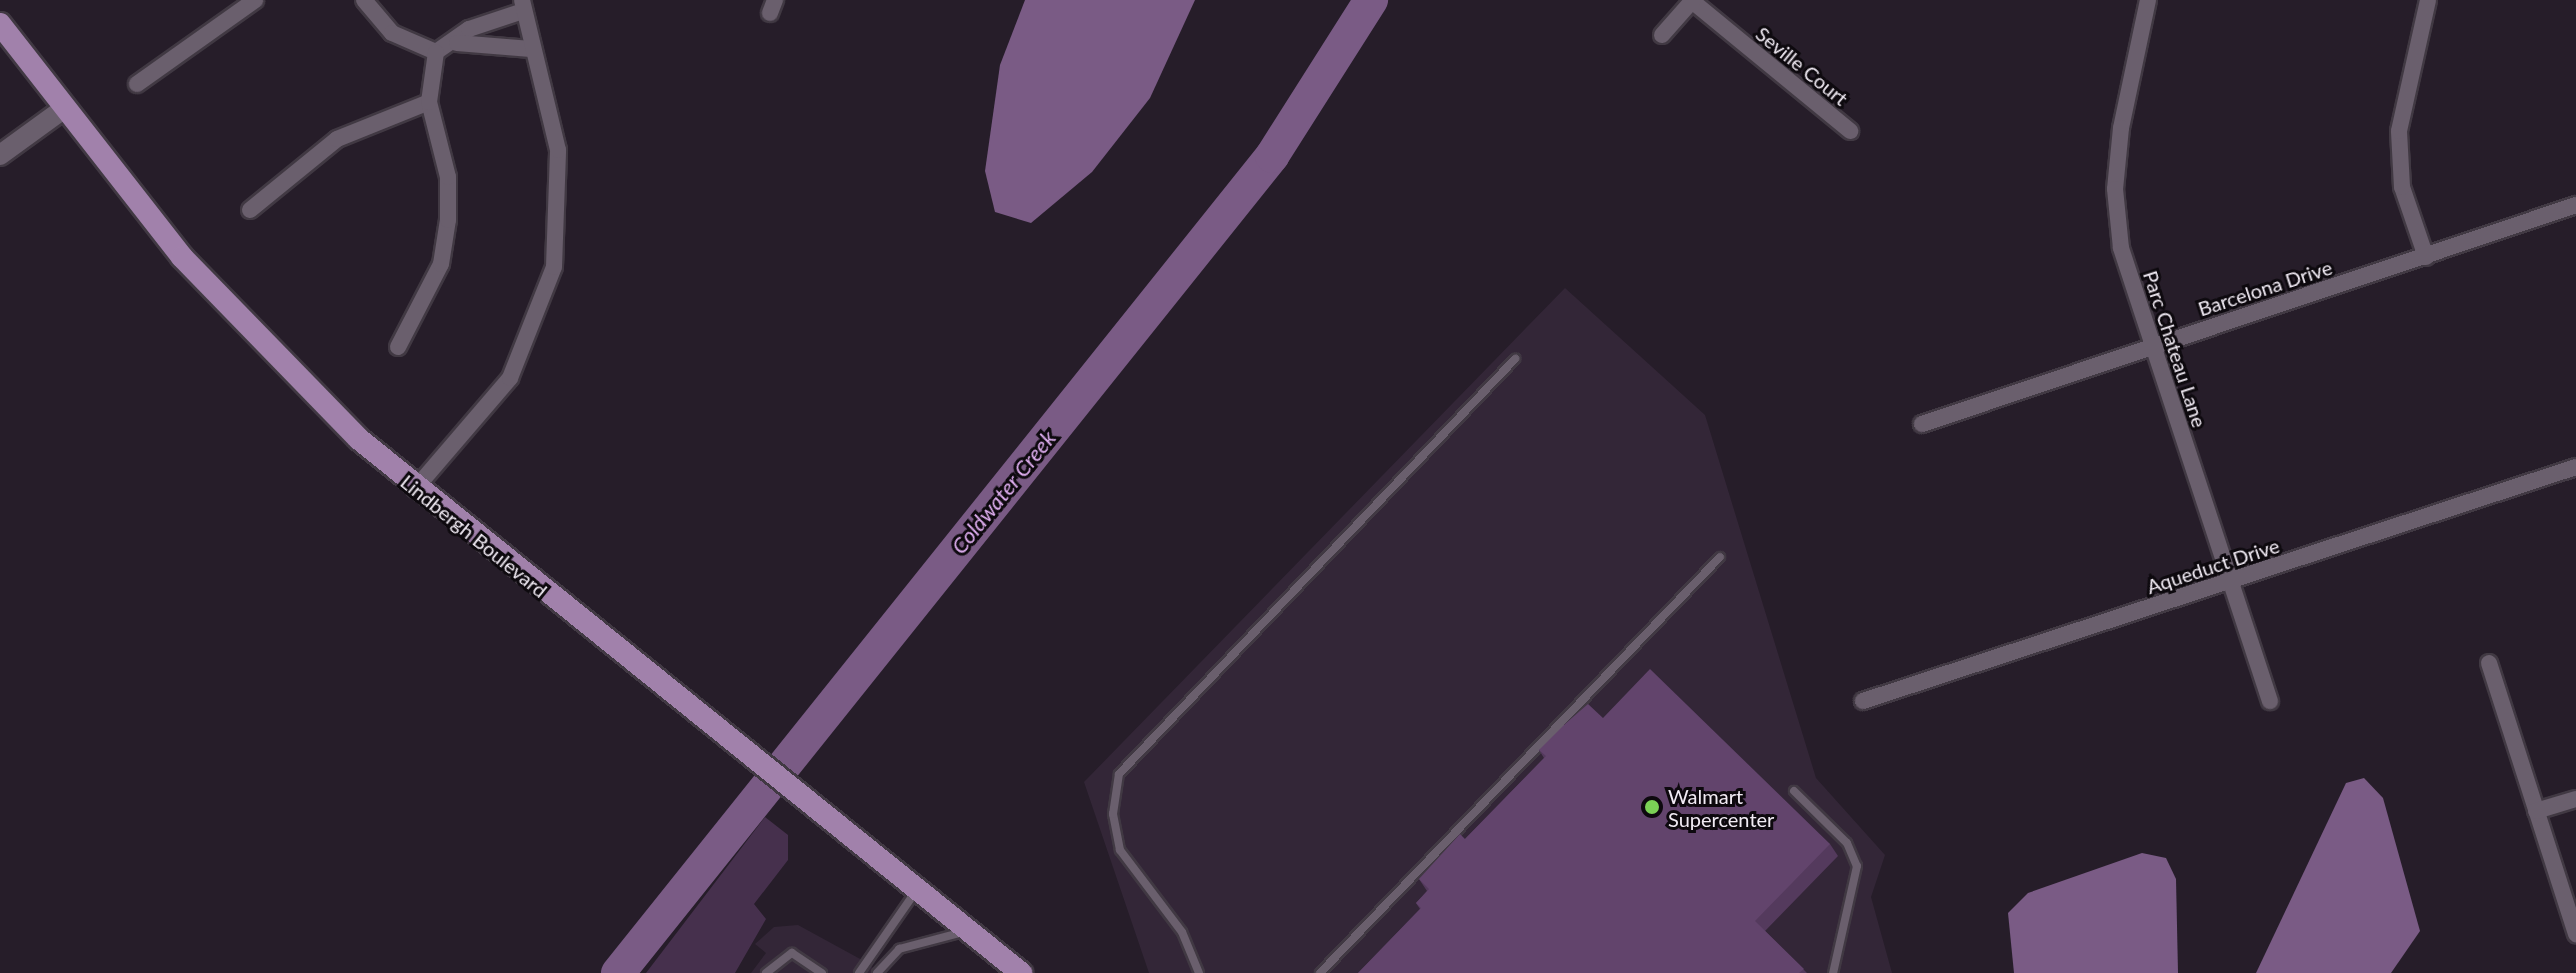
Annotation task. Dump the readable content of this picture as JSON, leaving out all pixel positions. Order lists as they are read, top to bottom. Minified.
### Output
{"streets":{"main road":["Lindbergh Boulevard"],"street":["Seville Court","Barcelona Drive","Parc Chateau Lane","Aqueduct Drive"]},"crossings":[["Barcelona Drive","Parc Chateau Lane"],["Parc Chateau Lane","Aqueduct Drive"]],"water":["Coldwater Creek"],"places":["Walmart Supercenter"]}
